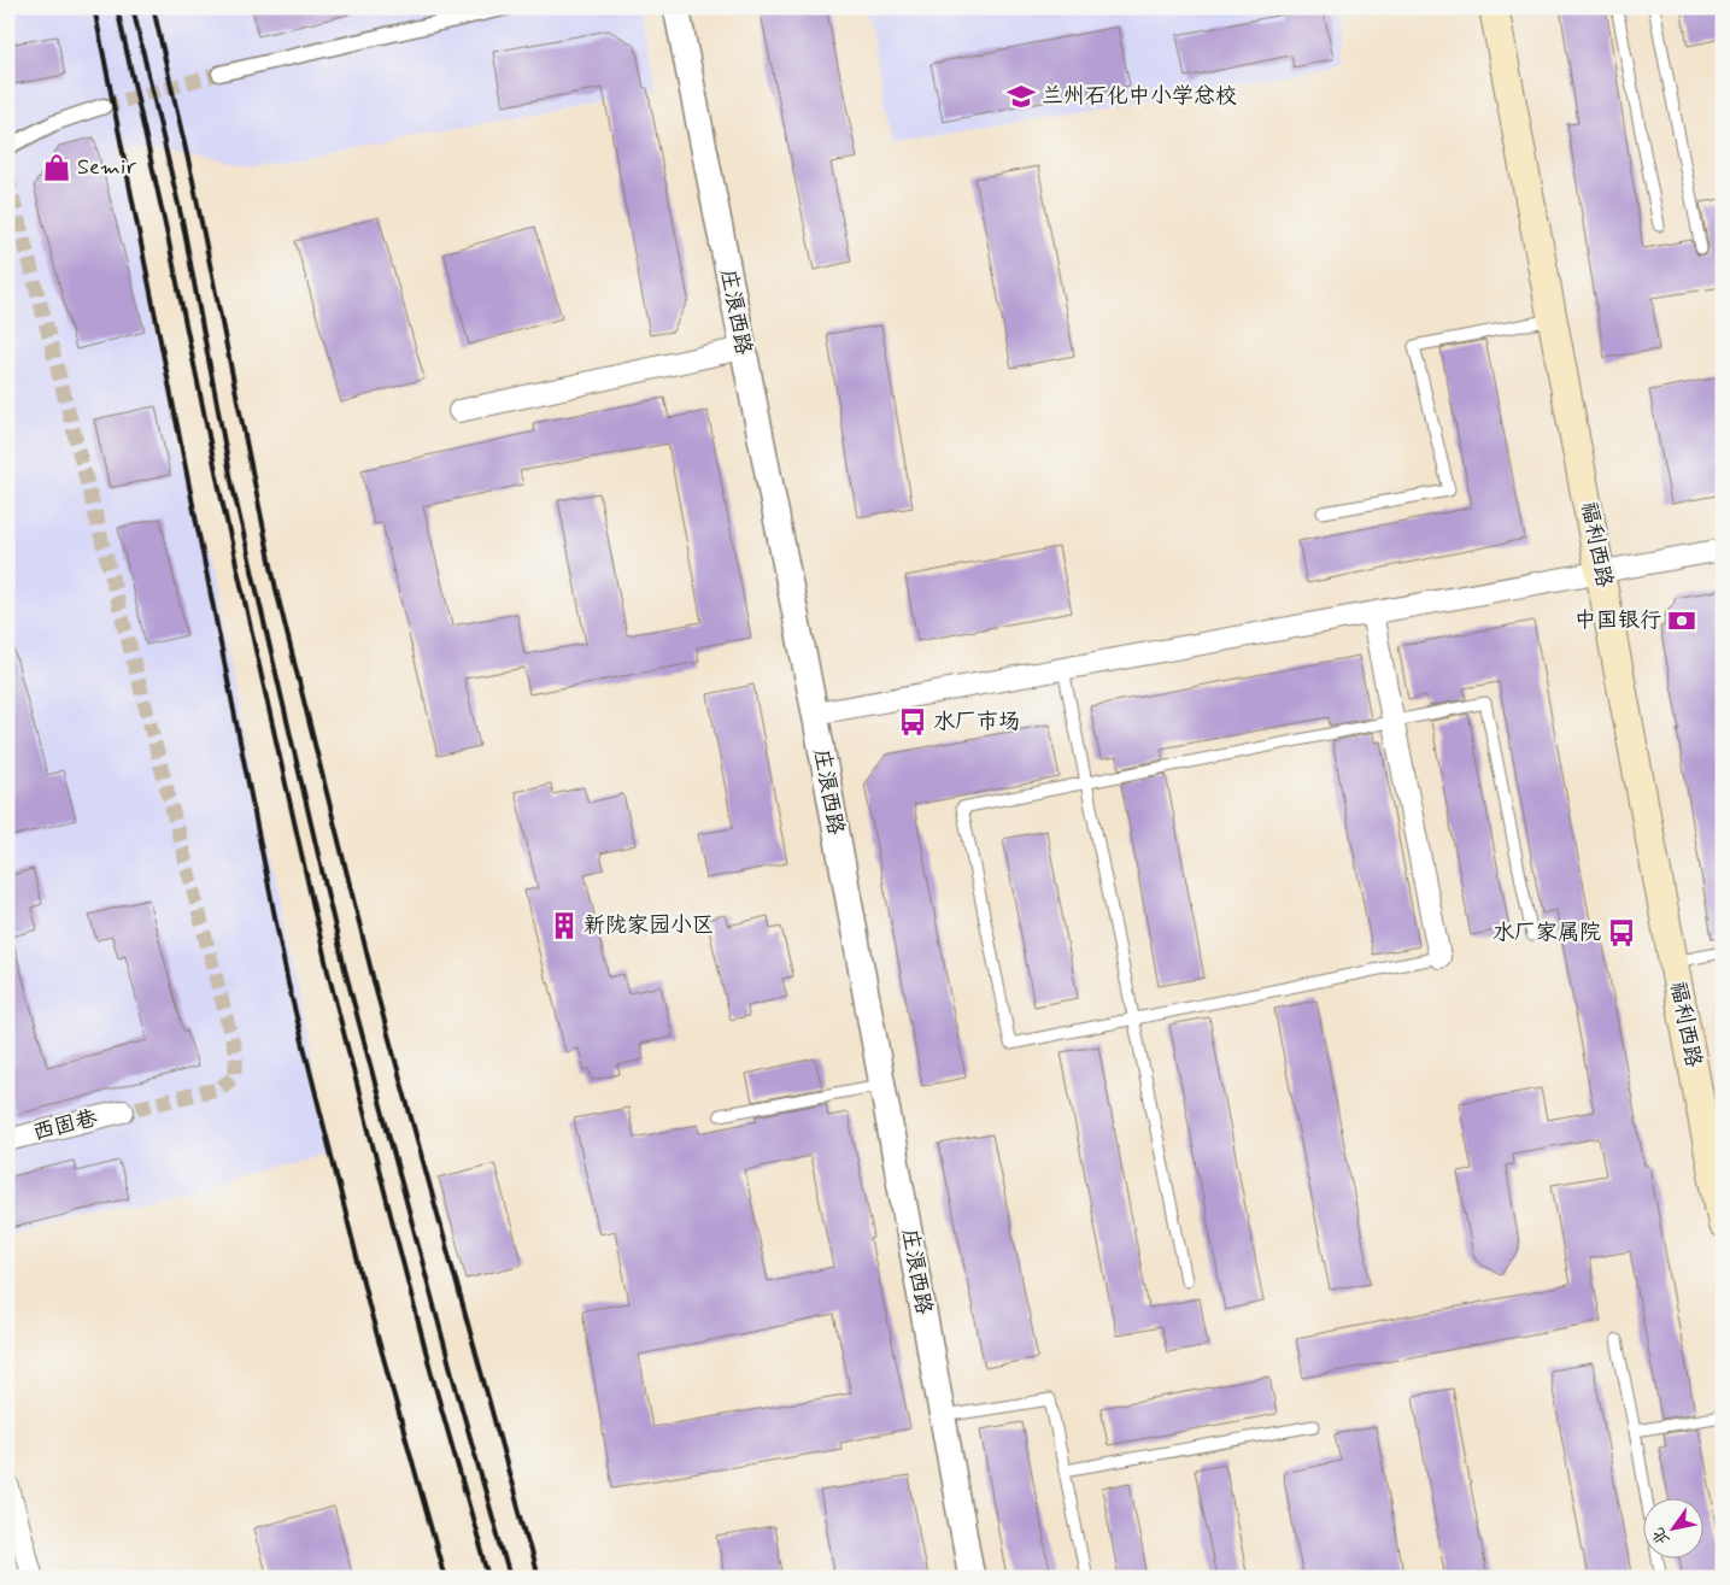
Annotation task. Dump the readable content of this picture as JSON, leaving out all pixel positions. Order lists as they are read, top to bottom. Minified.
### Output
{"streets":{"main road":["福利西路"],"street":["庄浪西路","西固巷"]},"places":{"school or university":["兰州石化中小学总校"],"shop":["Semir"],"bank":["中国银行"],"bus stop":["水厂市场","水厂家属院"],"building":["新陇家园小区"]},"north":"bottom left"}
